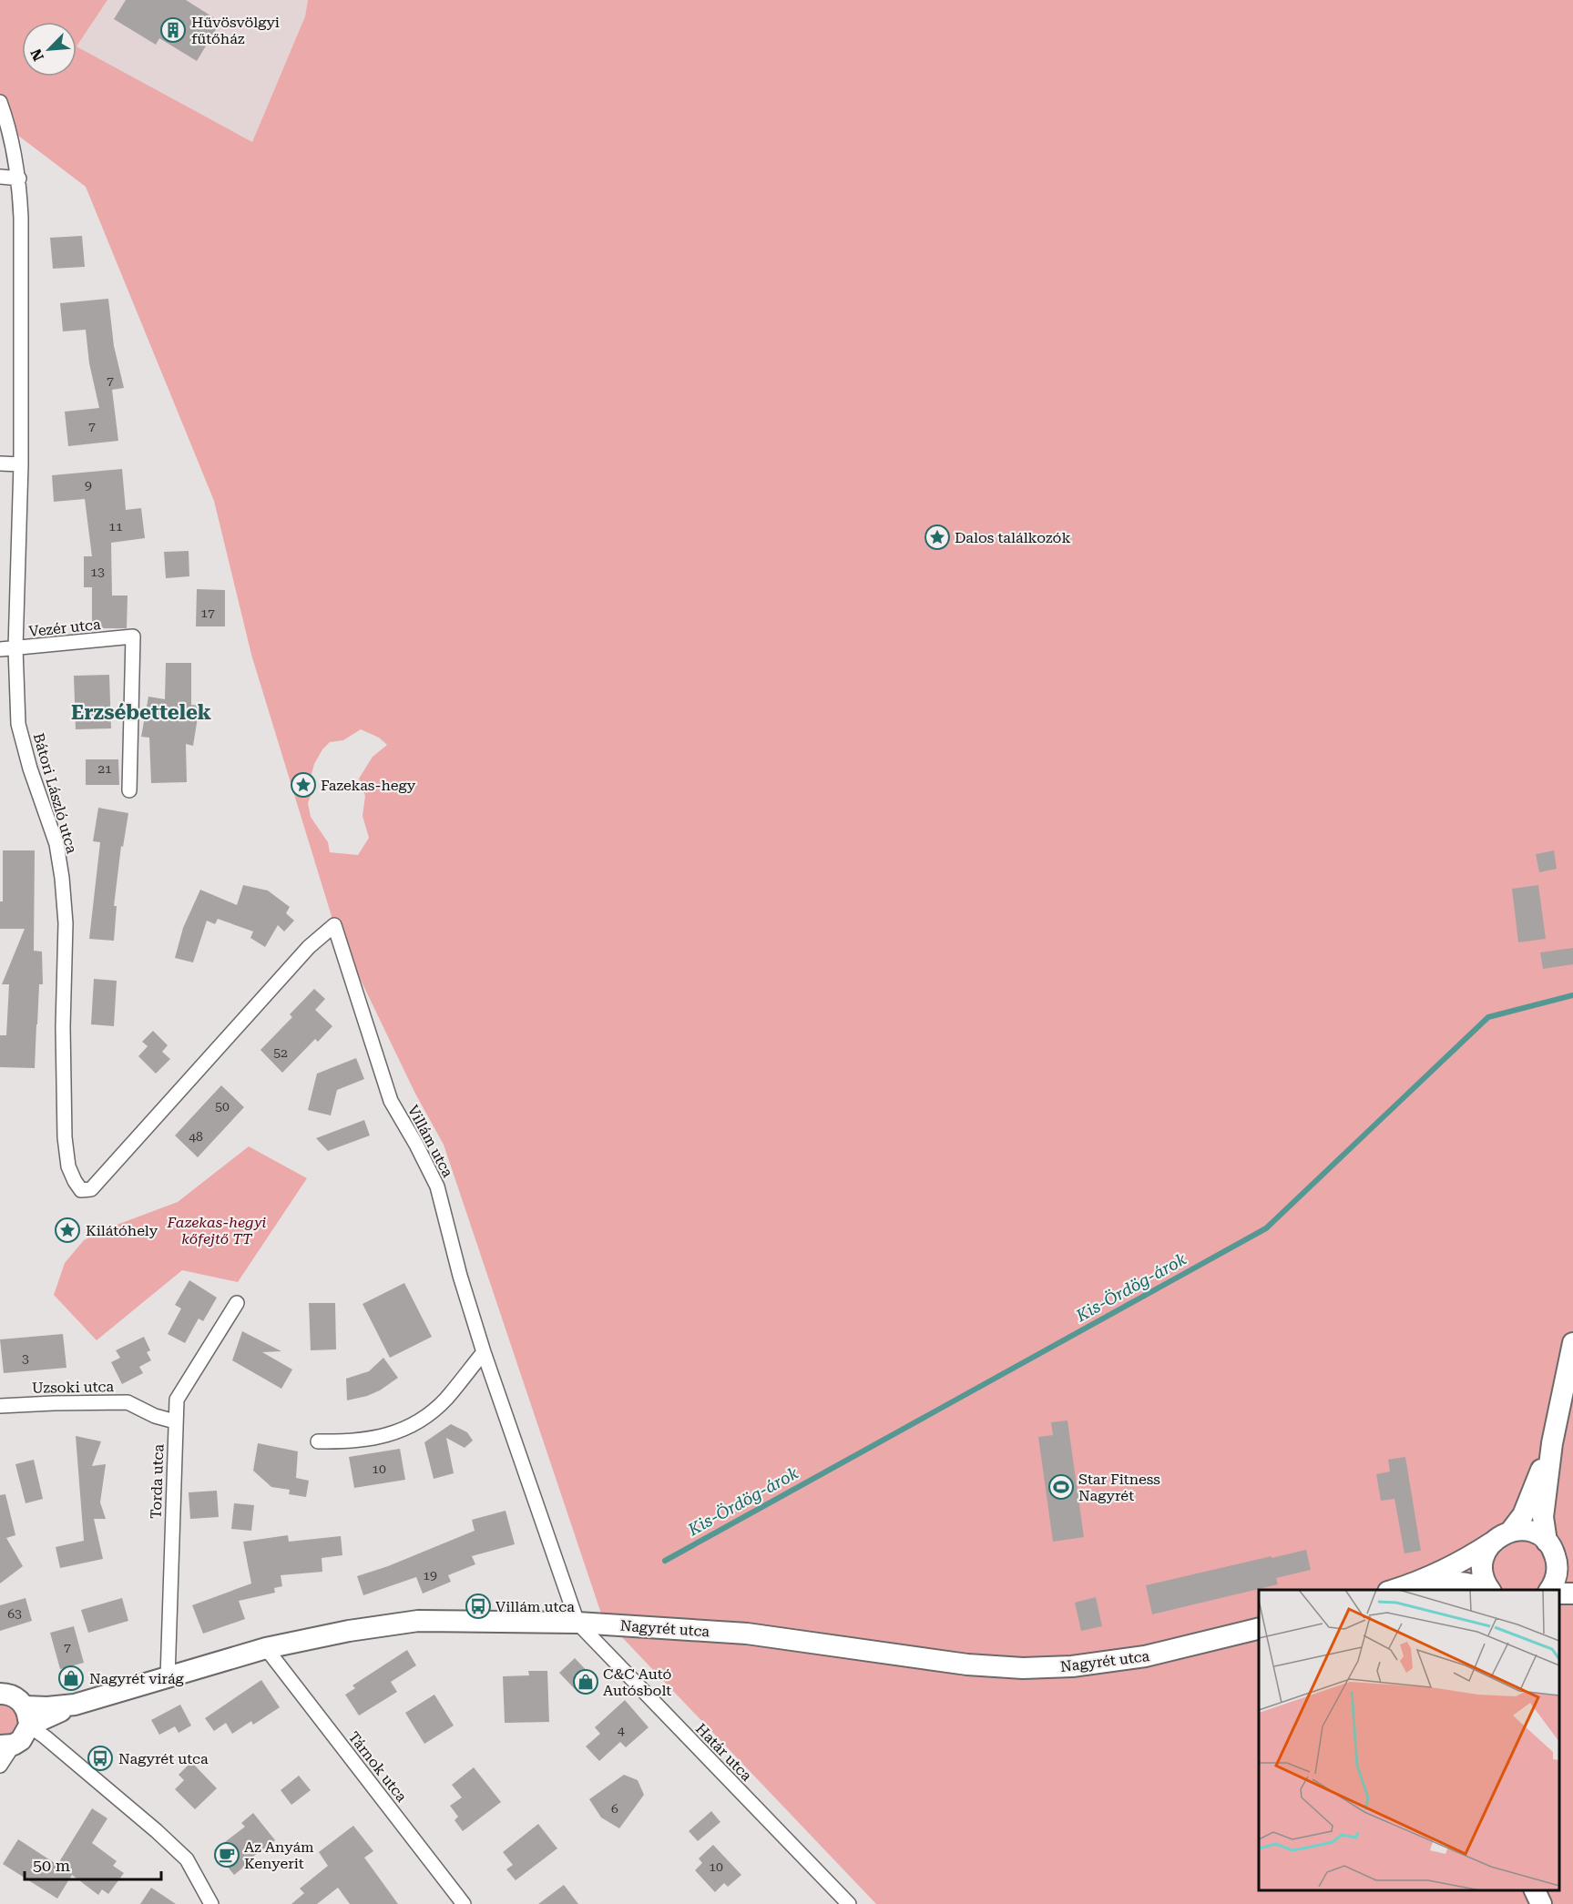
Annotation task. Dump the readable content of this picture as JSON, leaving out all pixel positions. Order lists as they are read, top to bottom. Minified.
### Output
{"streets":{"street":["Vezér utca","Bátori László utca","Villám utca","Uzsoki utca","Torda utca","Nagyrét utca","Határ utca","Tárnok utca"]},"crossings":[["Vezér utca","Bátori László utca"],["Bátori László utca","Villám utca"],["Villám utca","Nagyrét utca"],["Villám utca","Határ utca"],["Uzsoki utca","Torda utca"],["Torda utca","Nagyrét utca"],["Nagyrét utca","Határ utca"],["Nagyrét utca","Tárnok utca"]],"districts":["Erzsébettelek"],"water":["Kis-Ördög-árok"],"parks":["Fazekas-hegyi kőfejtő TT"],"places":{"building":["Hűvösvölgyi fűtőház"],"place":["Dalos találkozók","Fazekas-hegy","Kilátóhely"],"sports":["Star Fitness Nagyrét"],"bus stop":["Villám utca","Nagyrét utca"],"shop":["Nagyrét virág","C&C Autó Autósbolt"],"cafe":["Az Anyám Kenyerit"]},"house_numbers":["7","7","9","11","13","17","21","52","50","48","3","10","19","63","7","4","6","10"],"scale_bar":"50 m","north":"bottom left"}
